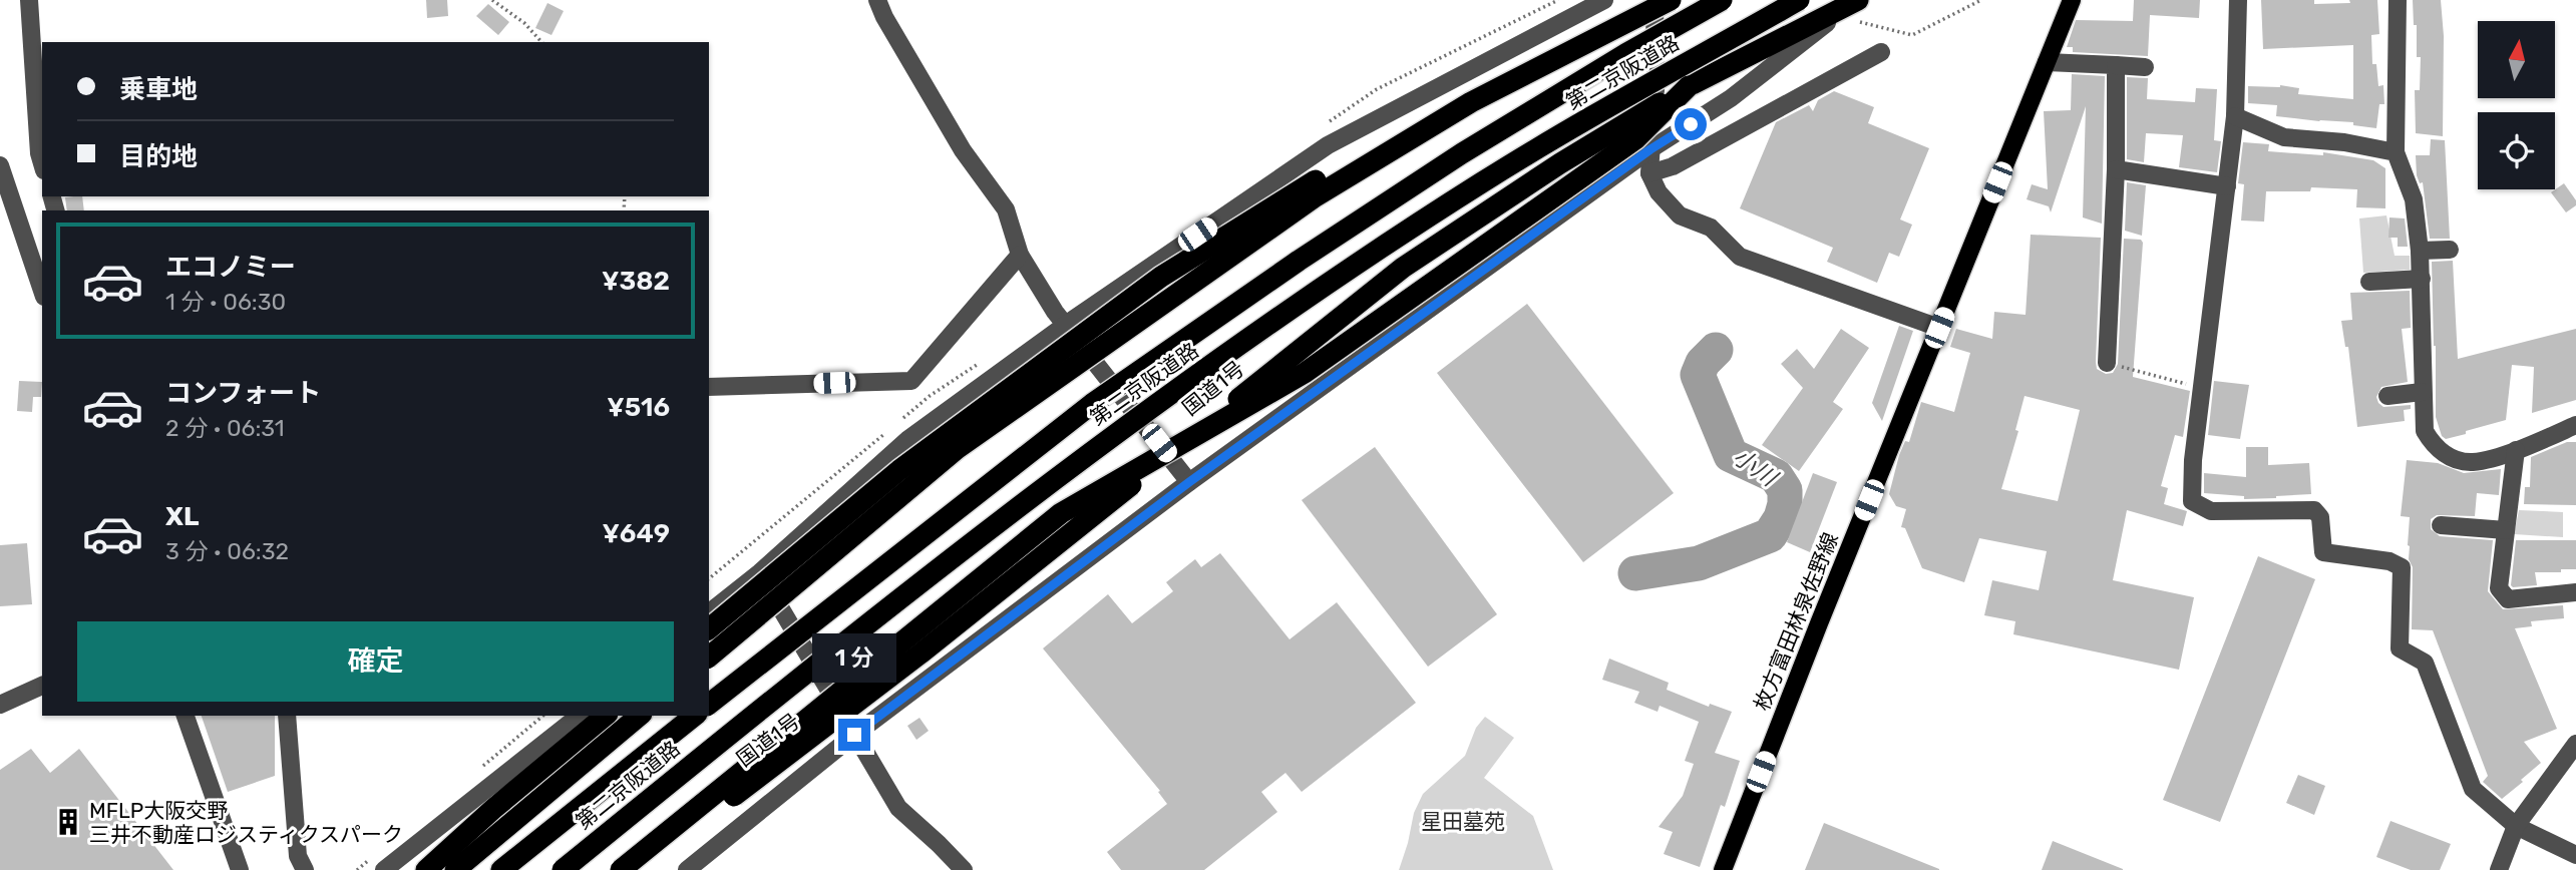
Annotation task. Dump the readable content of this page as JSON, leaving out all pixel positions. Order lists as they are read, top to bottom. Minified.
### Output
{"streets":{"highway":["第二京阪道路","国道1号"],"main road":["枚方富田林泉佐野線"]},"water":["小川"],"parks":["星田墓苑"],"places":{"building":["MFLP大阪交野 三井不動産ロジスティクスパーク"]},"north":"top","page":{"banner":["乗車地","目的地"],"list":[{"name":"エコノミー","note":"1 分 · 06:30","value":"¥382"},{"name":"コンフォート","note":"2 分 · 06:31","value":"¥516"},{"name":"XL","note":"3 分 · 06:32","value":"¥649"}],"buttons":"確定","bubble":"1 分"}}
